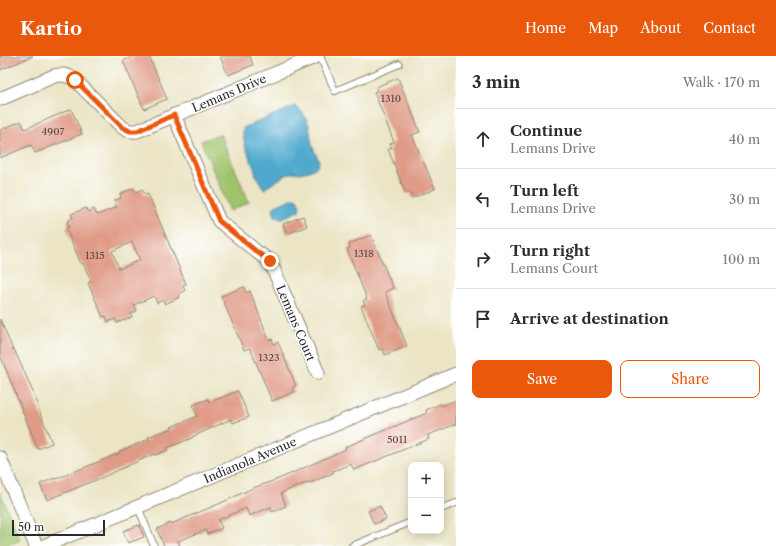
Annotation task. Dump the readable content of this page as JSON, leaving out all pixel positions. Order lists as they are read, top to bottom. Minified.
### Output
{"streets":{"street":["Lemans Drive","Lemans Court","Indianola Avenue"]},"crossings":[["Lemans Drive","Lemans Court"]],"house_numbers":["1310","4907","1318","1315","1323","5011"],"scale_bar":"50 m","page":{"header":"Kartio","nav":["Home","Map","About","Contact"],"heading":["3 min","Walk · 170 m"],"list":[["Continue","Lemans Drive","40 m"],["Turn left","Lemans Drive","30 m"],["Turn right","Lemans Court","100 m"],"Arrive at destination"],"buttons":["Save","Share"],"map_buttons":["+","−"],"scale":"50 m"}}
